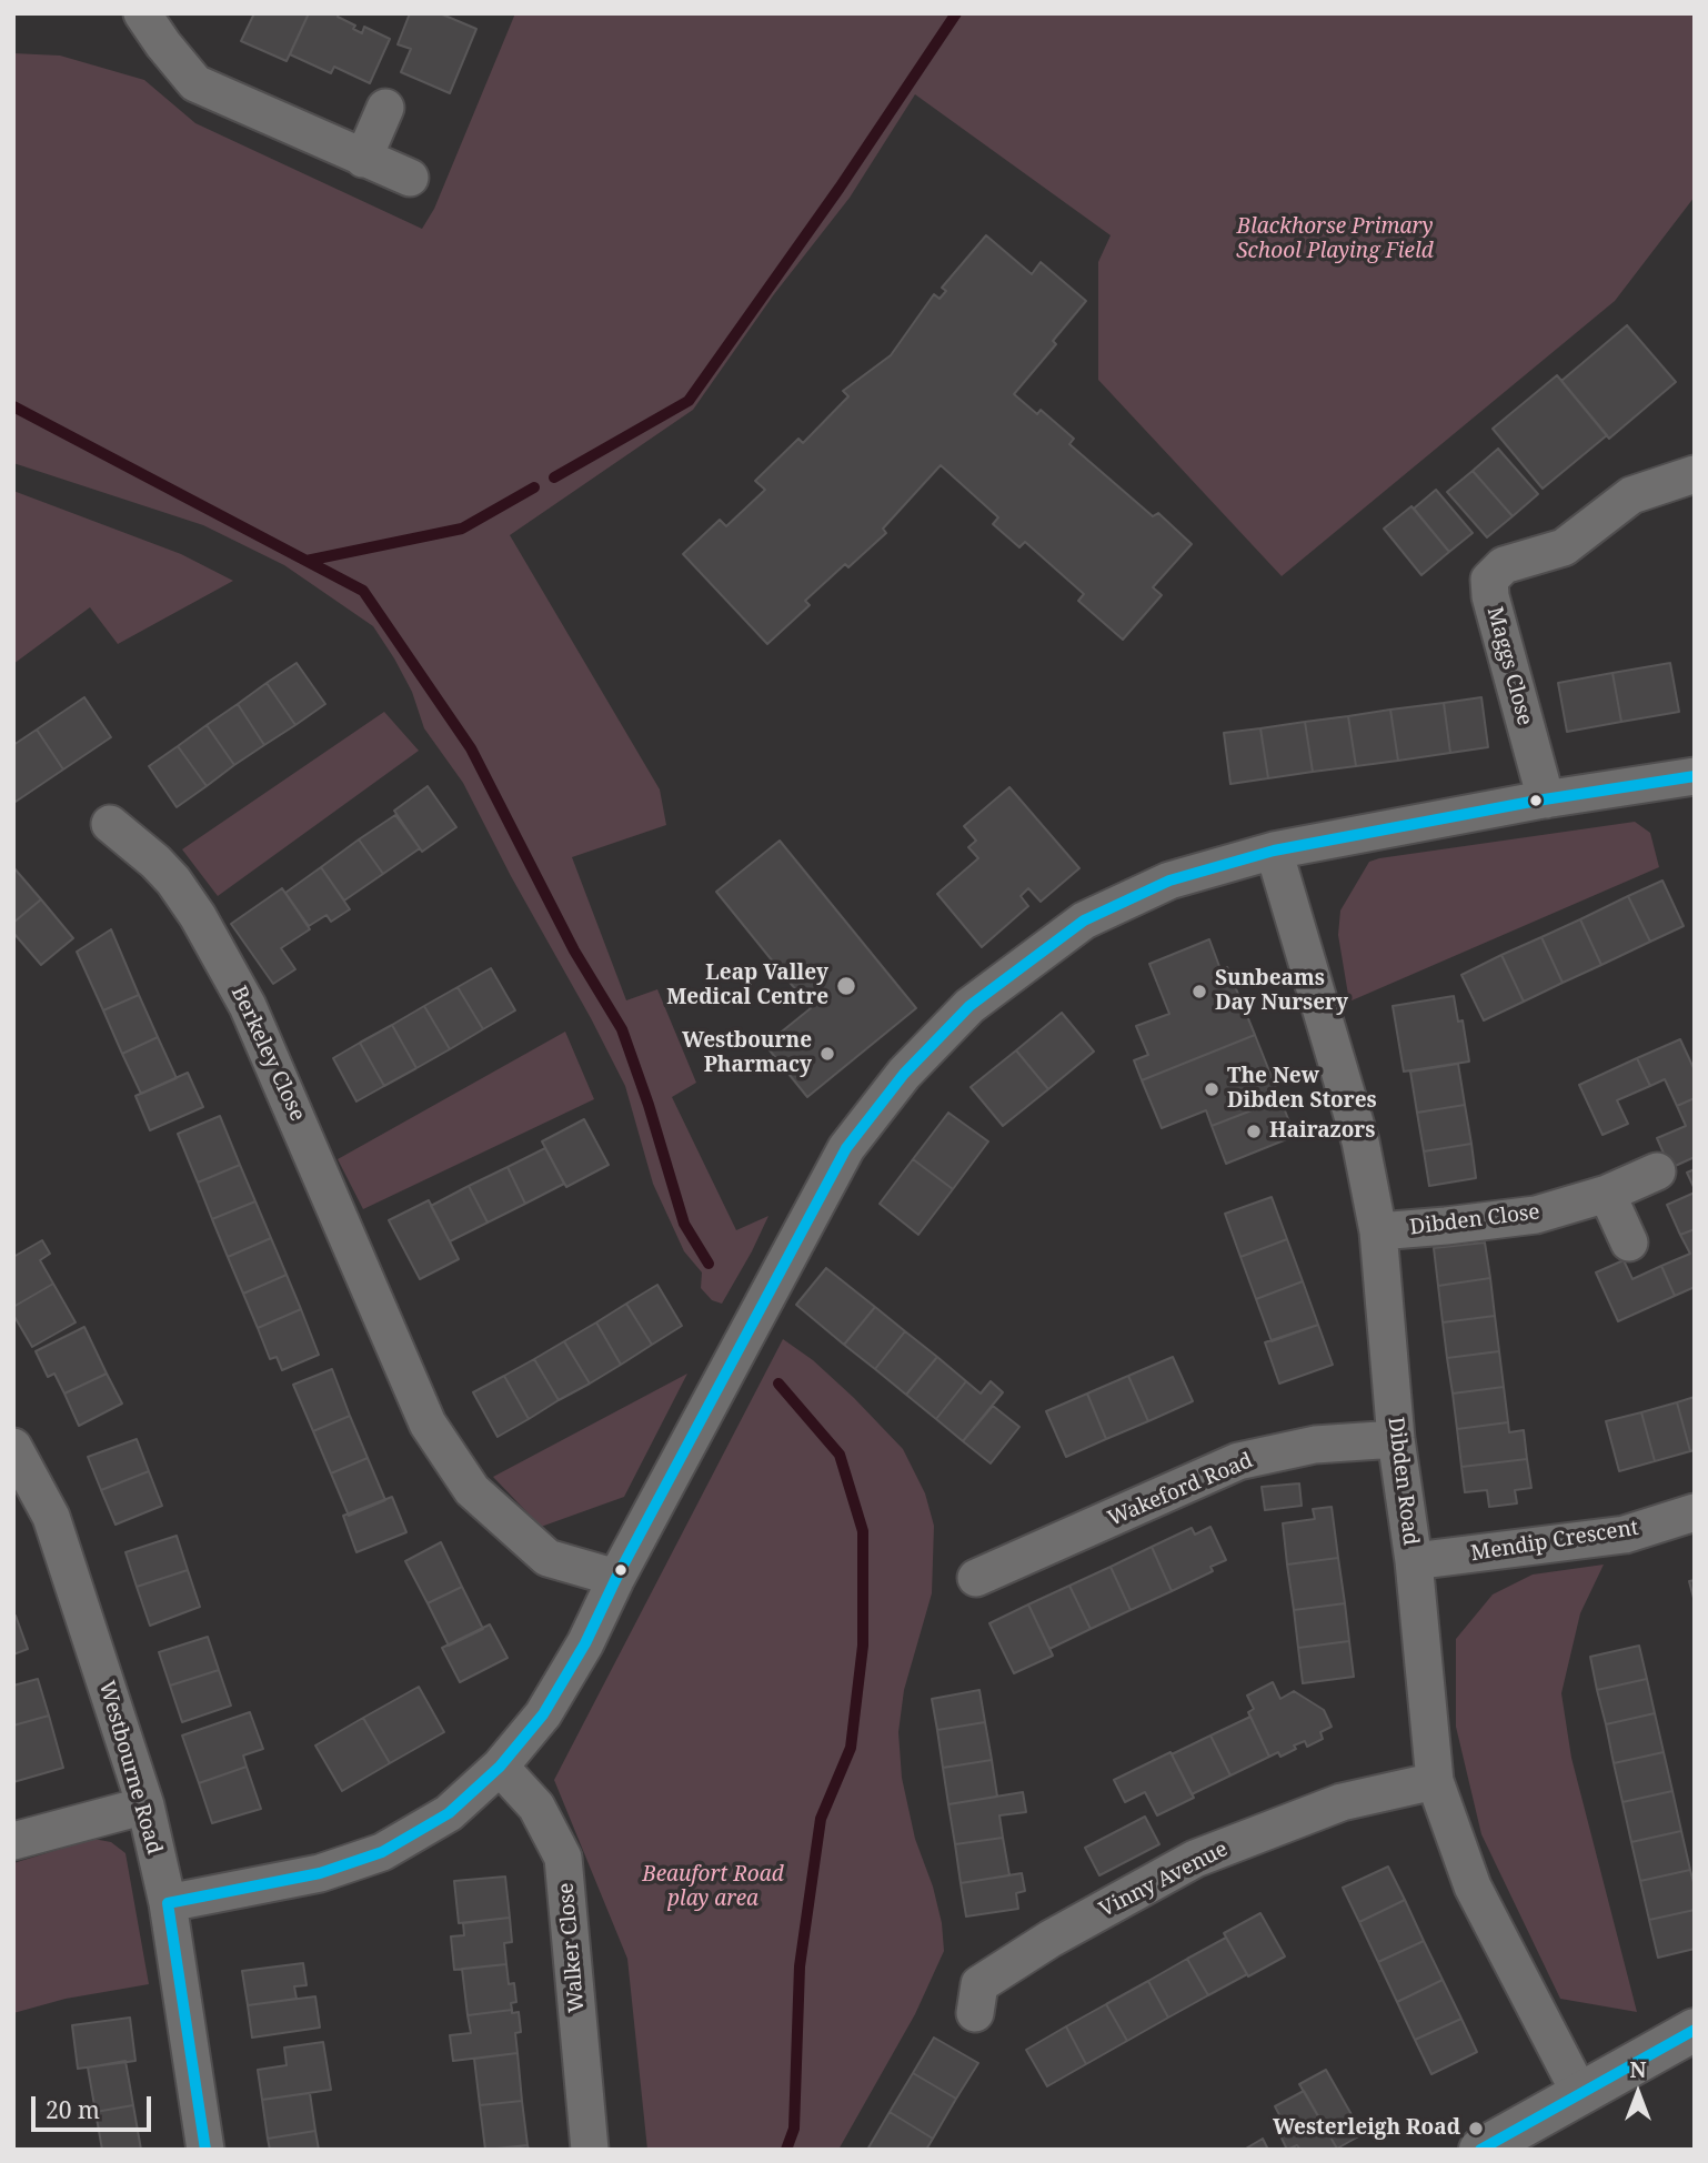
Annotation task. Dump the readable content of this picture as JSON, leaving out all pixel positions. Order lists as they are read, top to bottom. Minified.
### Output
{"streets":{"street":["Maggs Close","Berkeley Close","Dibden Close","Dibden Road","Wakeford Road","Mendip Crescent","Westbourne Road","Vinny Avenue","Walker Close"]},"crossings":[["Dibden Close","Dibden Road"],["Dibden Road","Wakeford Road"],["Dibden Road","Mendip Crescent"],["Dibden Road","Vinny Avenue"]],"parks":["Blackhorse Primary School Playing Field","Beaufort Road play area"],"places":["Leap Valley Medical Centre","Sunbeams Day Nursery","Westbourne Pharmacy","The New Dibden Stores","Hairazors","Westerleigh Road"],"scale_bar":"20 m","north":"top"}
